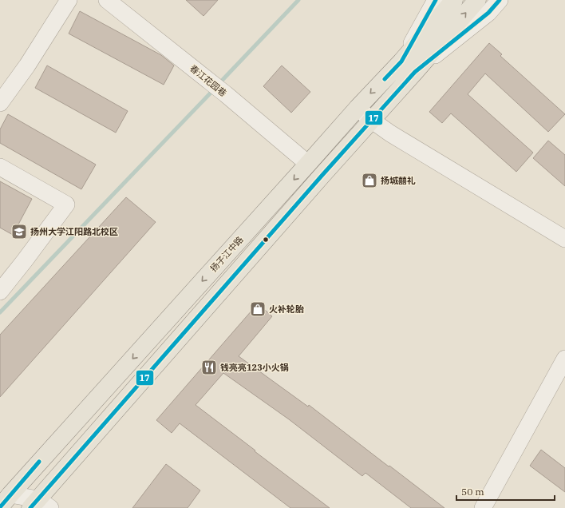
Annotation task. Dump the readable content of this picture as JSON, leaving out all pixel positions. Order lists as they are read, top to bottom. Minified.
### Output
{"streets":{"main road":["扬子江中路"],"street":["春江花园巷"]},"crossings":[["春江花园巷","扬子江中路"]],"places":{"shop":["扬城囍礼","火补轮胎"],"school or university":["扬州大学江阳路北校区"],"restaurant":["钱亮亮123小火锅"]},"lines":["transit line 17"],"scale_bar":"50 m"}
